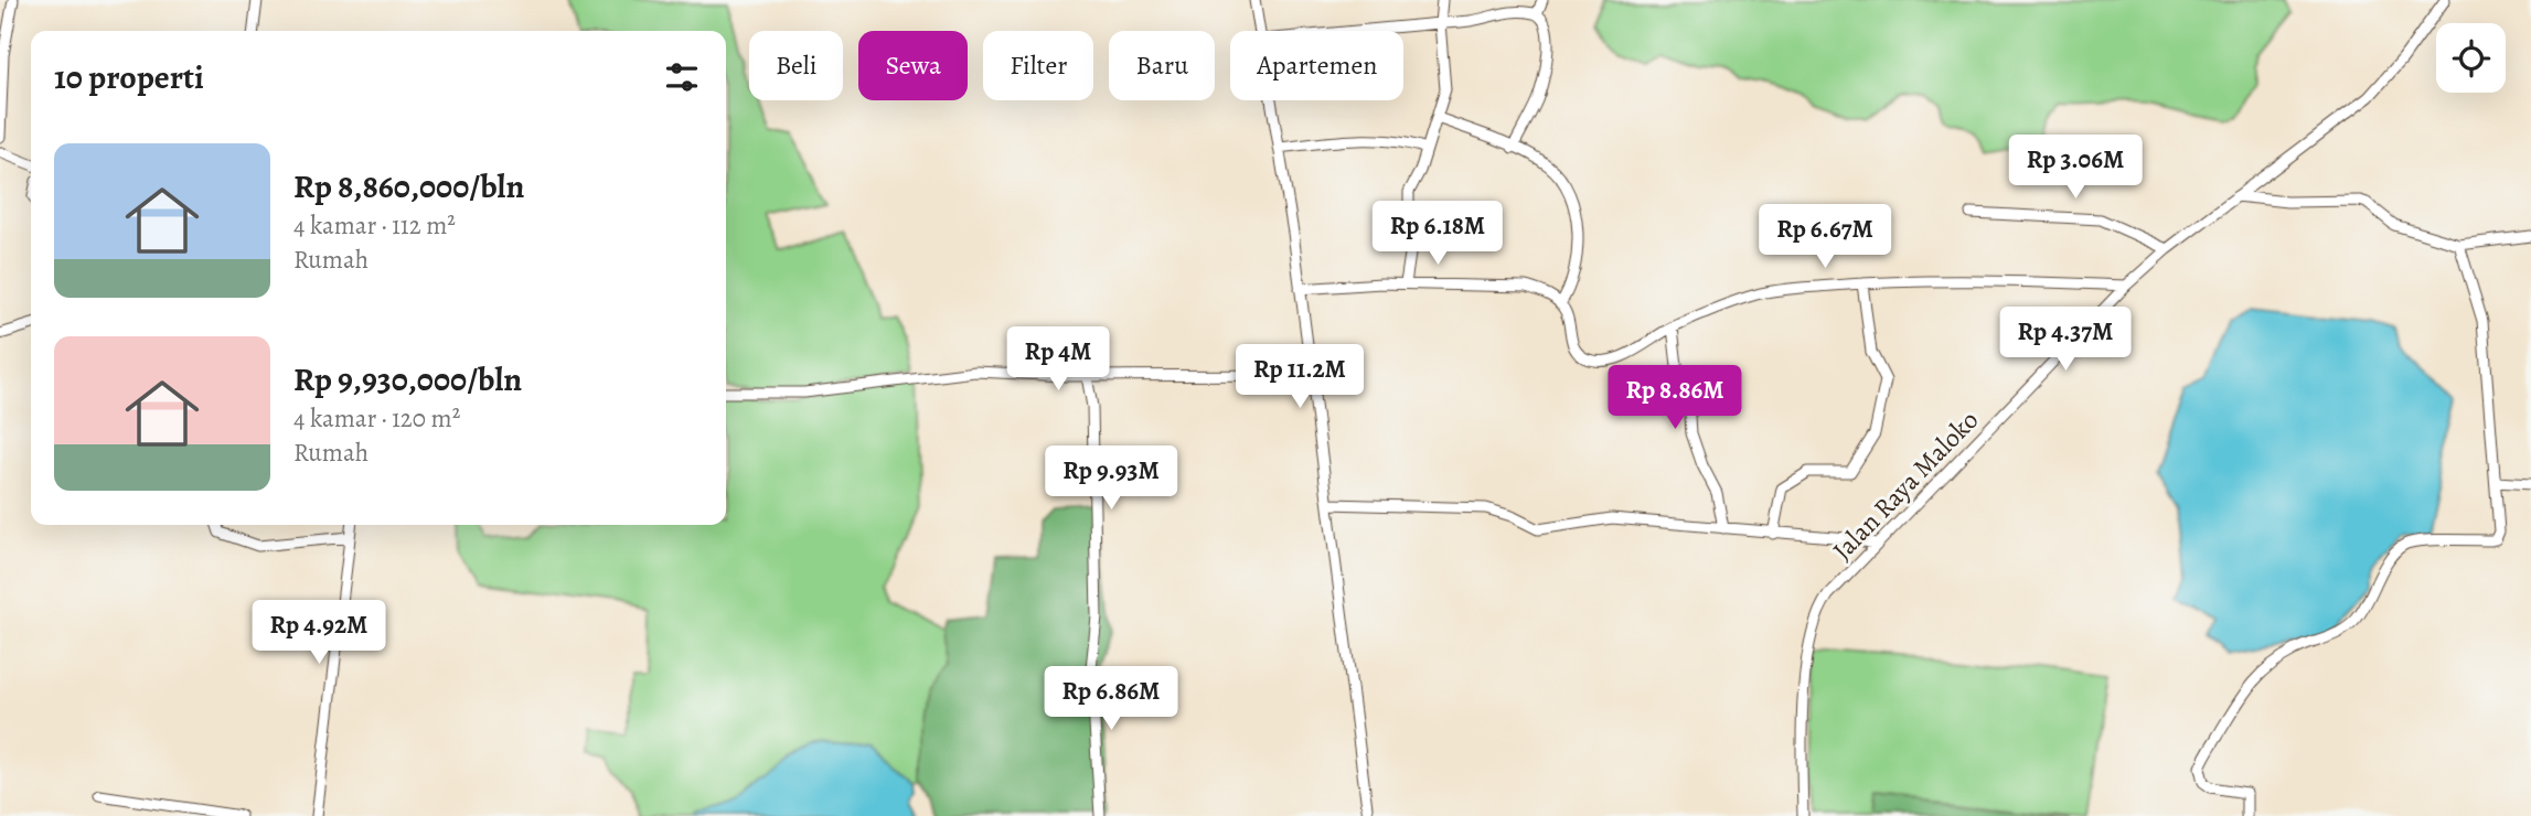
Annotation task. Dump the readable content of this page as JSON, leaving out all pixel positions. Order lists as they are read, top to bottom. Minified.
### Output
{"streets":{"street":["Jalan Raya Maloko"]},"page":{"chip":["Beli","Sewa","Filter","Baru","Apartemen"],"heading":"10 properti","list":[{"name":"Rp 8,860,000/bln","note":"4 kamar · 112 m² · Rumah"},{"name":"Rp 9,930,000/bln","note":"4 kamar · 120 m² · Rumah"}],"price":["Rp 3.06M","Rp 6.18M","Rp 6.67M","Rp 4.37M","Rp 4M","Rp 11.2M","Rp 8.86M","Rp 9.93M","Rp 4.92M","Rp 6.86M"]}}
